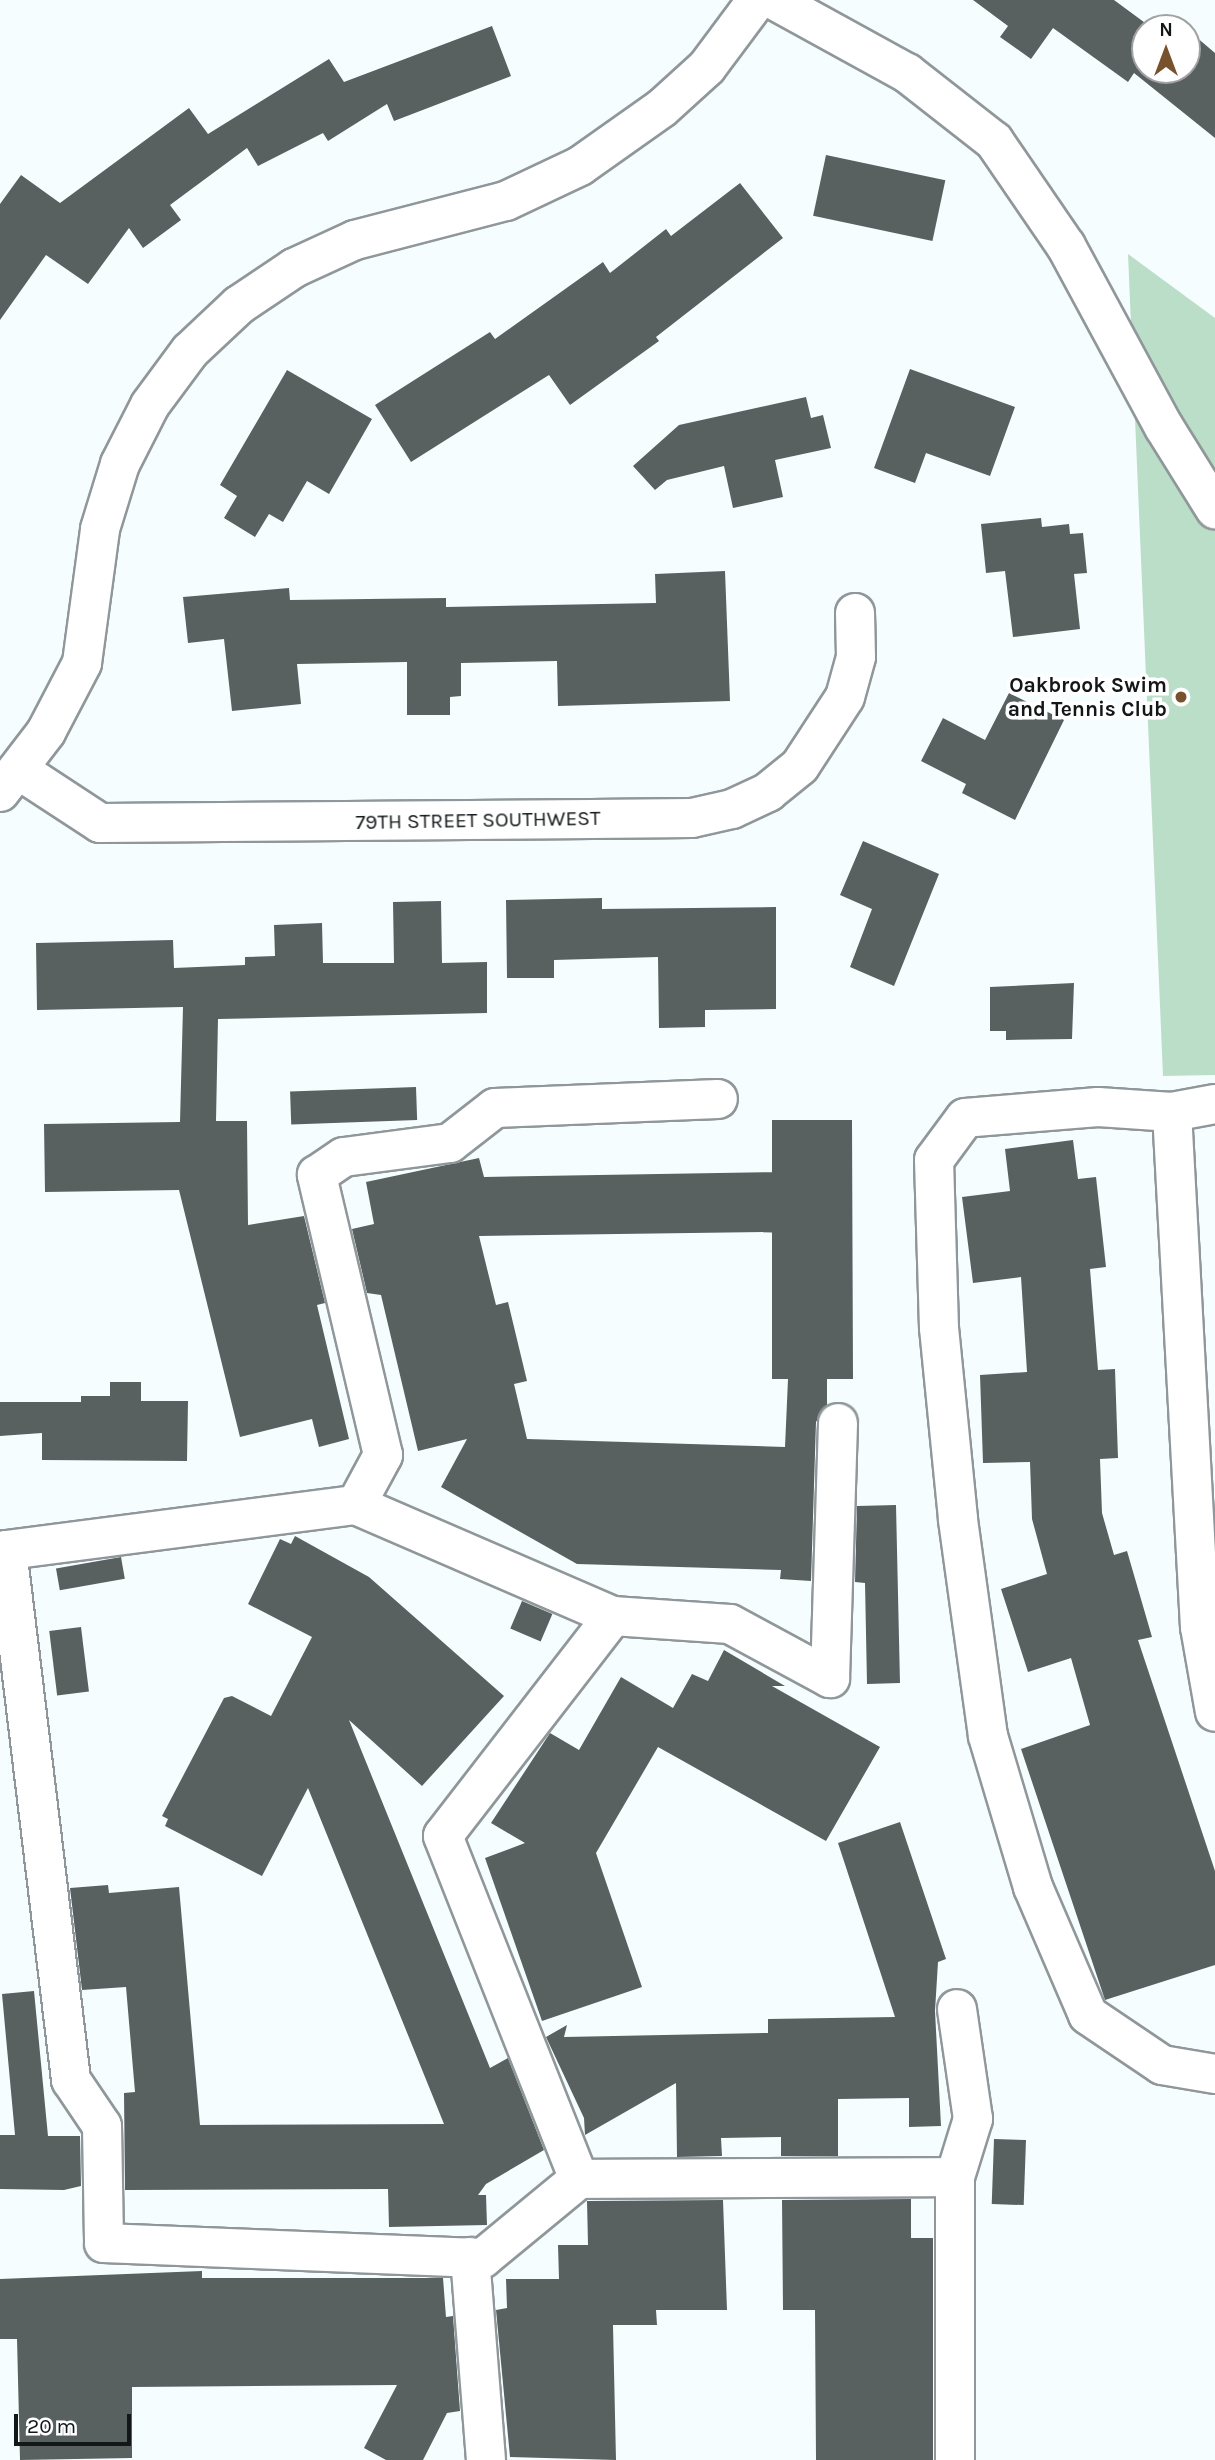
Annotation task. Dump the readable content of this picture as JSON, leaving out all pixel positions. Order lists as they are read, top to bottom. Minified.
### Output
{"streets":{"street":["79TH STREET SOUTHWEST"]},"places":["Oakbrook Swim and Tennis Club"],"scale_bar":"20 m","north":"top"}
